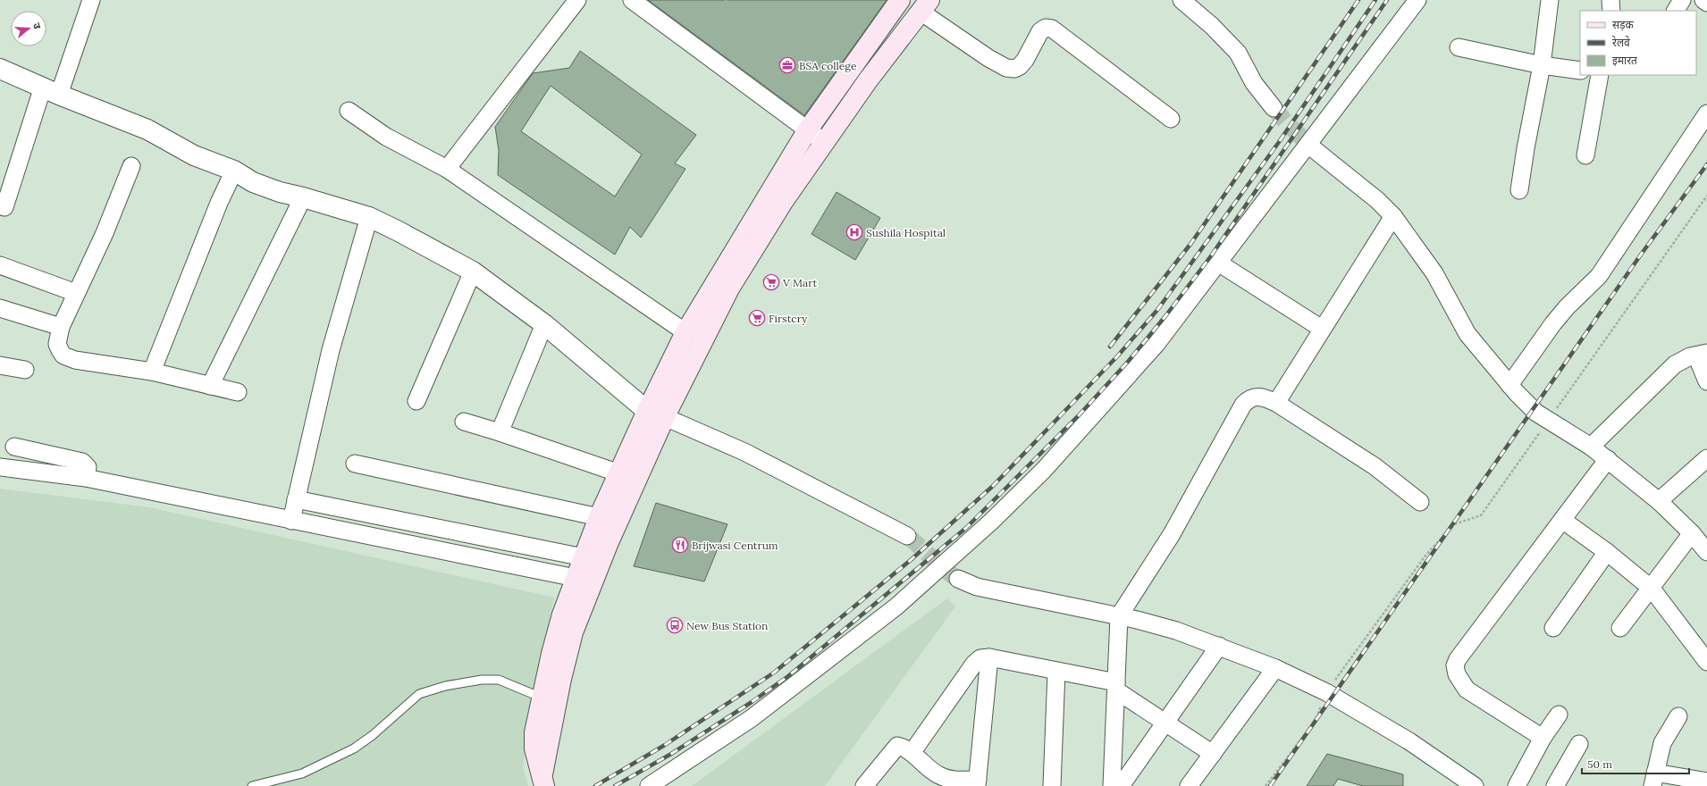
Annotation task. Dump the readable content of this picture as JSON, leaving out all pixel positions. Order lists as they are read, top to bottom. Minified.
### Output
{"places":{"office":["BSA college"],"hospital":["Sushila Hospital"],"supermarket":["V Mart","Firstcry"],"restaurant":["Brijwasi Centrum"],"bus stop":["New Bus Station"]},"legend":["सड़क","रेलवे","इमारत"],"scale_bar":"50 m","north":"right"}
